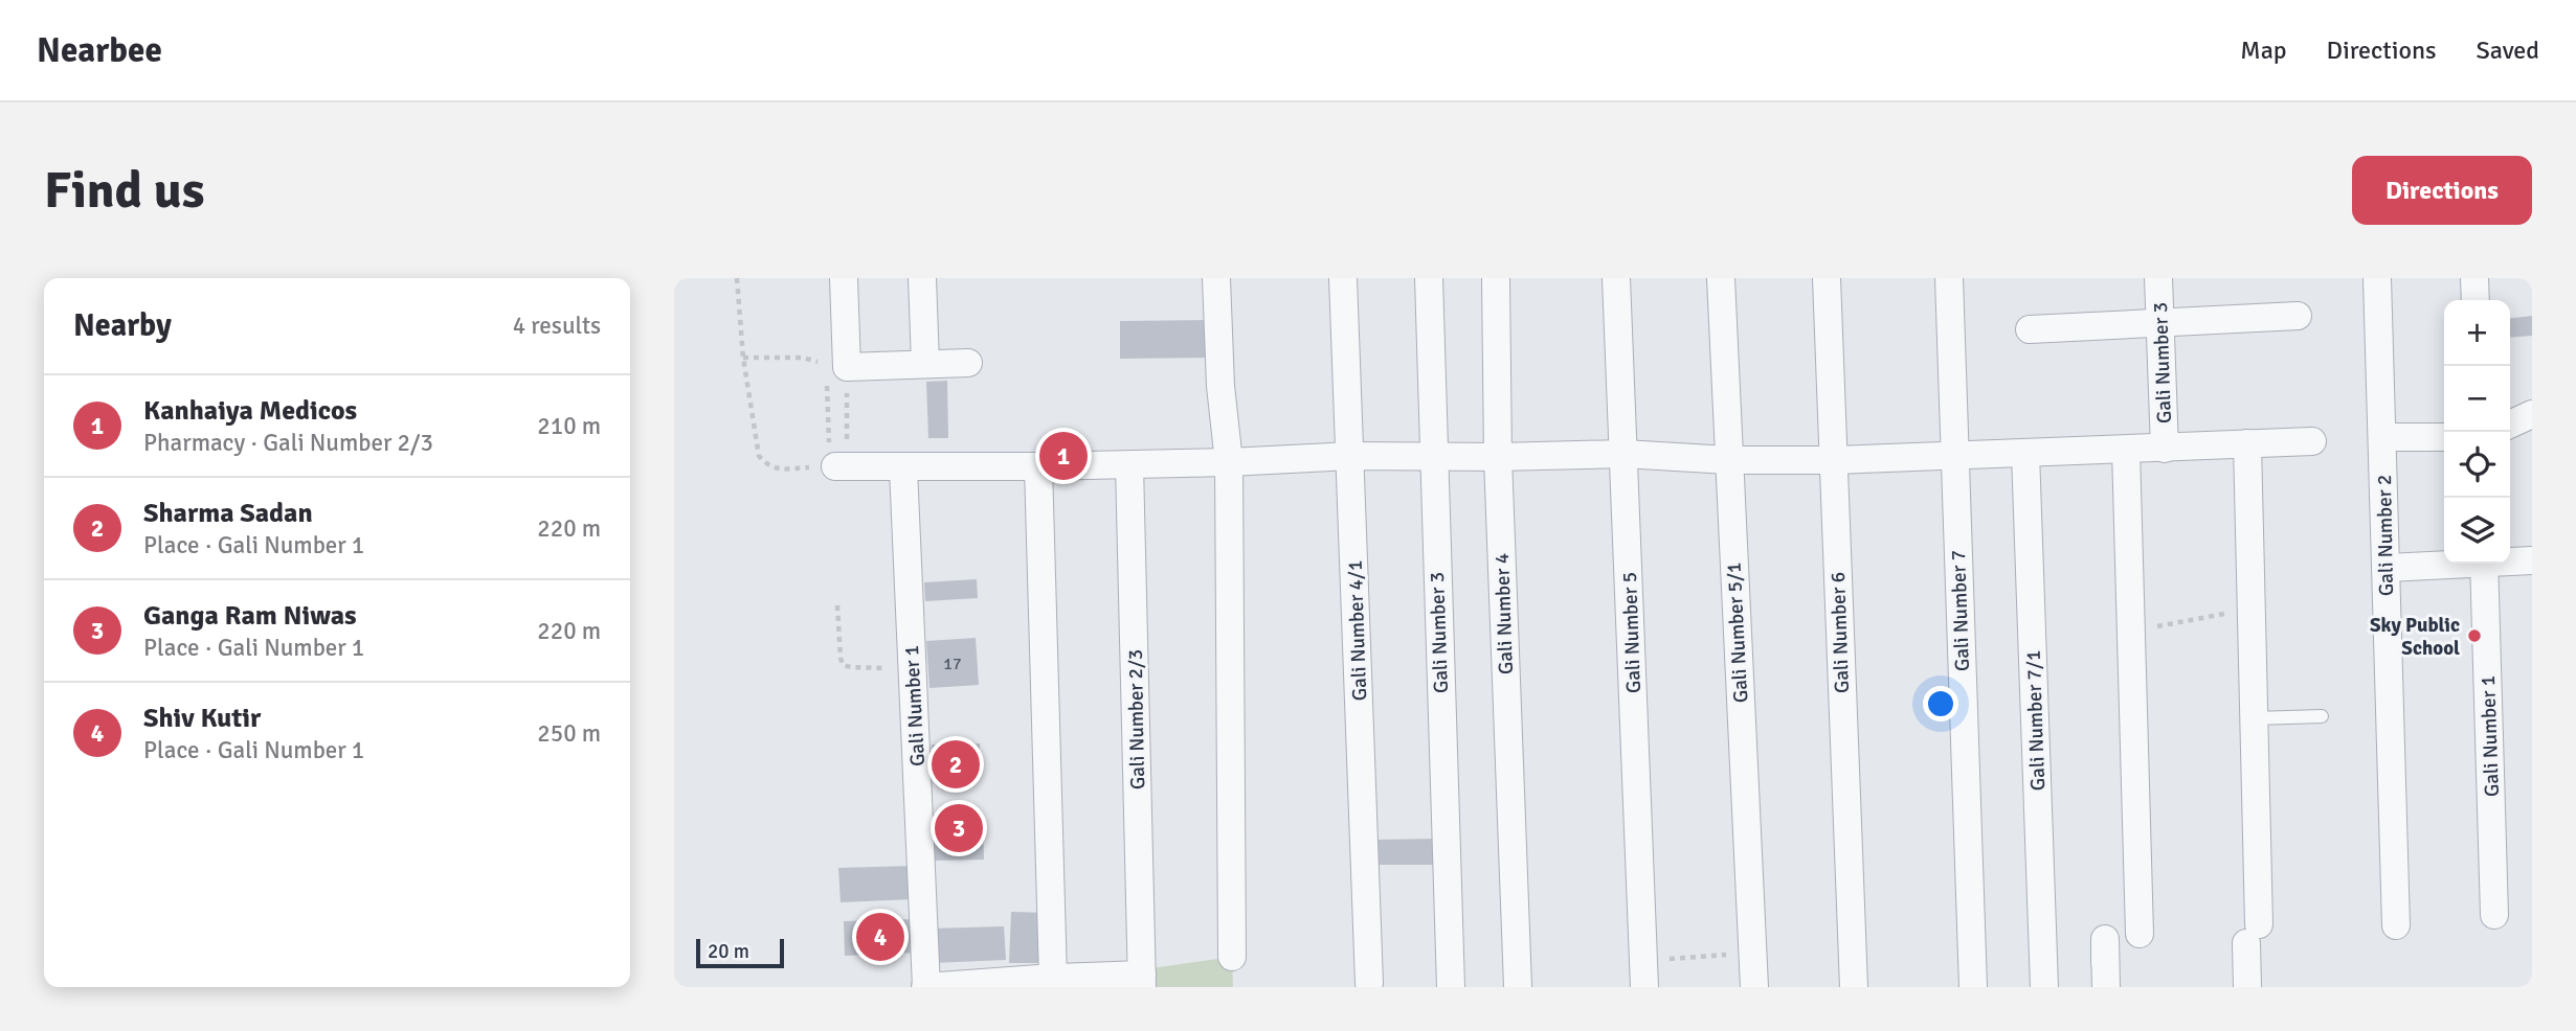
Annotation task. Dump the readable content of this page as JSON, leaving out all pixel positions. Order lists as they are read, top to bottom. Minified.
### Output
{"streets":{"street":["Gali Number 3","Gali Number 2","Gali Number 7","Gali Number 4","Gali Number 4/1","Gali Number 5","Gali Number 5/1","Gali Number 6","Gali Number 1","Gali Number 2/3","Gali Number 7/1"]},"places":["Sky Public School"],"house_numbers":["17"],"scale_bar":"20 m","page":{"header":"Nearbee","nav":["Map","Directions","Saved"],"buttons":"Directions","title":"Find us","heading":["Nearby","4 results"],"map_buttons":["+","−"],"list":[{"mark":"1","name":"Kanhaiya Medicos","note":"Pharmacy · Gali Number 2/3","value":"210 m"},{"mark":"2","name":"Sharma Sadan","note":"Place · Gali Number 1","value":"220 m"},{"mark":"3","name":"Ganga Ram Niwas","note":"Place · Gali Number 1","value":"220 m"},{"mark":"4","name":"Shiv Kutir","note":"Place · Gali Number 1","value":"250 m"}],"pins":["1","2","3","4"],"scale":"20 m"}}
